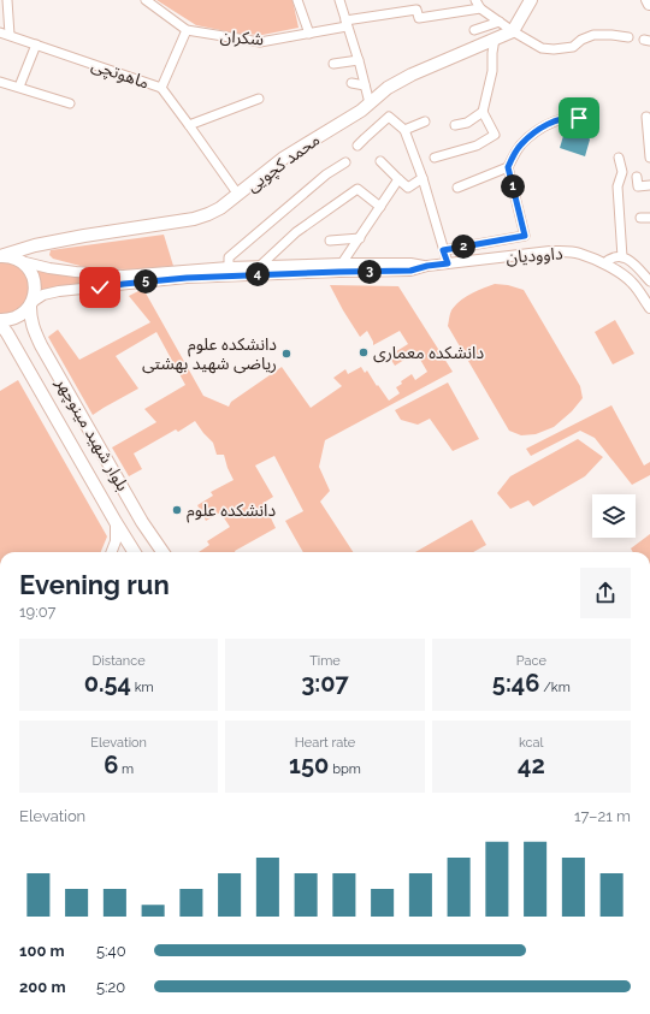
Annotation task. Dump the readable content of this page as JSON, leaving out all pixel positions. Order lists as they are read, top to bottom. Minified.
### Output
{"streets":{"main road":["محمد کچویی","بلوار شهید مینوچهر"],"street":["شکران","ماهوتچی","داوودیان"]},"crossings":[["ماهوتچی","محمد کچویی"],["داوودیان","بلوار شهید مینوچهر"]],"places":["دانشکده معماری","دانشکده علوم ریاضی شهید بهشتی","دانشکده علوم"],"page":{"pins":["1","2","3","4","5"],"heading":["Evening run","19:07"],"stats":[["Distance","0.54 km"],["Time","3:07"],["Pace","5:46 /km"],["Elevation","6 m"],["Heart rate","150 bpm"],["kcal","42"]],"chart":["Elevation","17–21 m"],"list":[{"name":"100 m","note":"5:40"},{"name":"200 m","note":"5:20"}]}}
